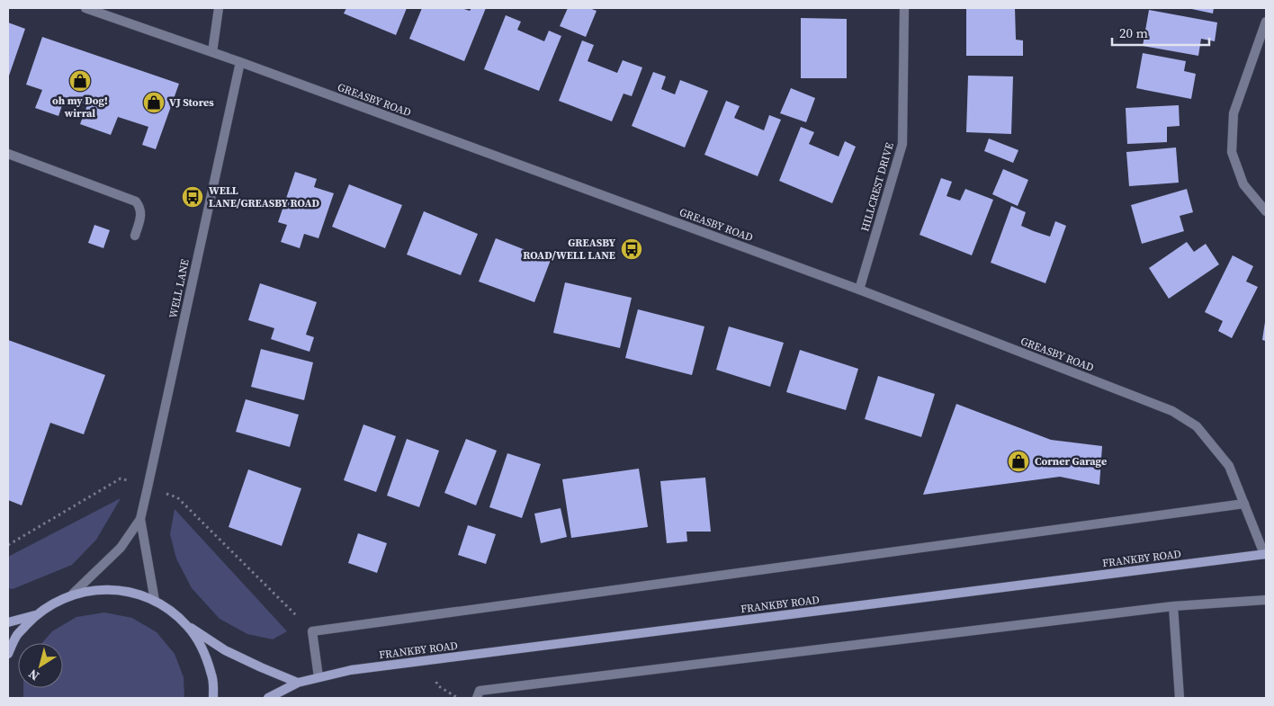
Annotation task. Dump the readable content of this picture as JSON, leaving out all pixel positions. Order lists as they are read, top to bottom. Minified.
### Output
{"streets":{"main road":["FRANKBY ROAD"],"street":["GREASBY ROAD","HILLCREST DRIVE","WELL LANE"]},"crossings":[["GREASBY ROAD","HILLCREST DRIVE"],["GREASBY ROAD","WELL LANE"],["GREASBY ROAD","FRANKBY ROAD"]],"places":{"shop":["oh my Dog! wirral","VJ Stores","Corner Garage"],"bus stop":["WELL LANE/GREASBY ROAD","GREASBY ROAD/WELL LANE"]},"scale_bar":"20 m","north":"bottom left"}
